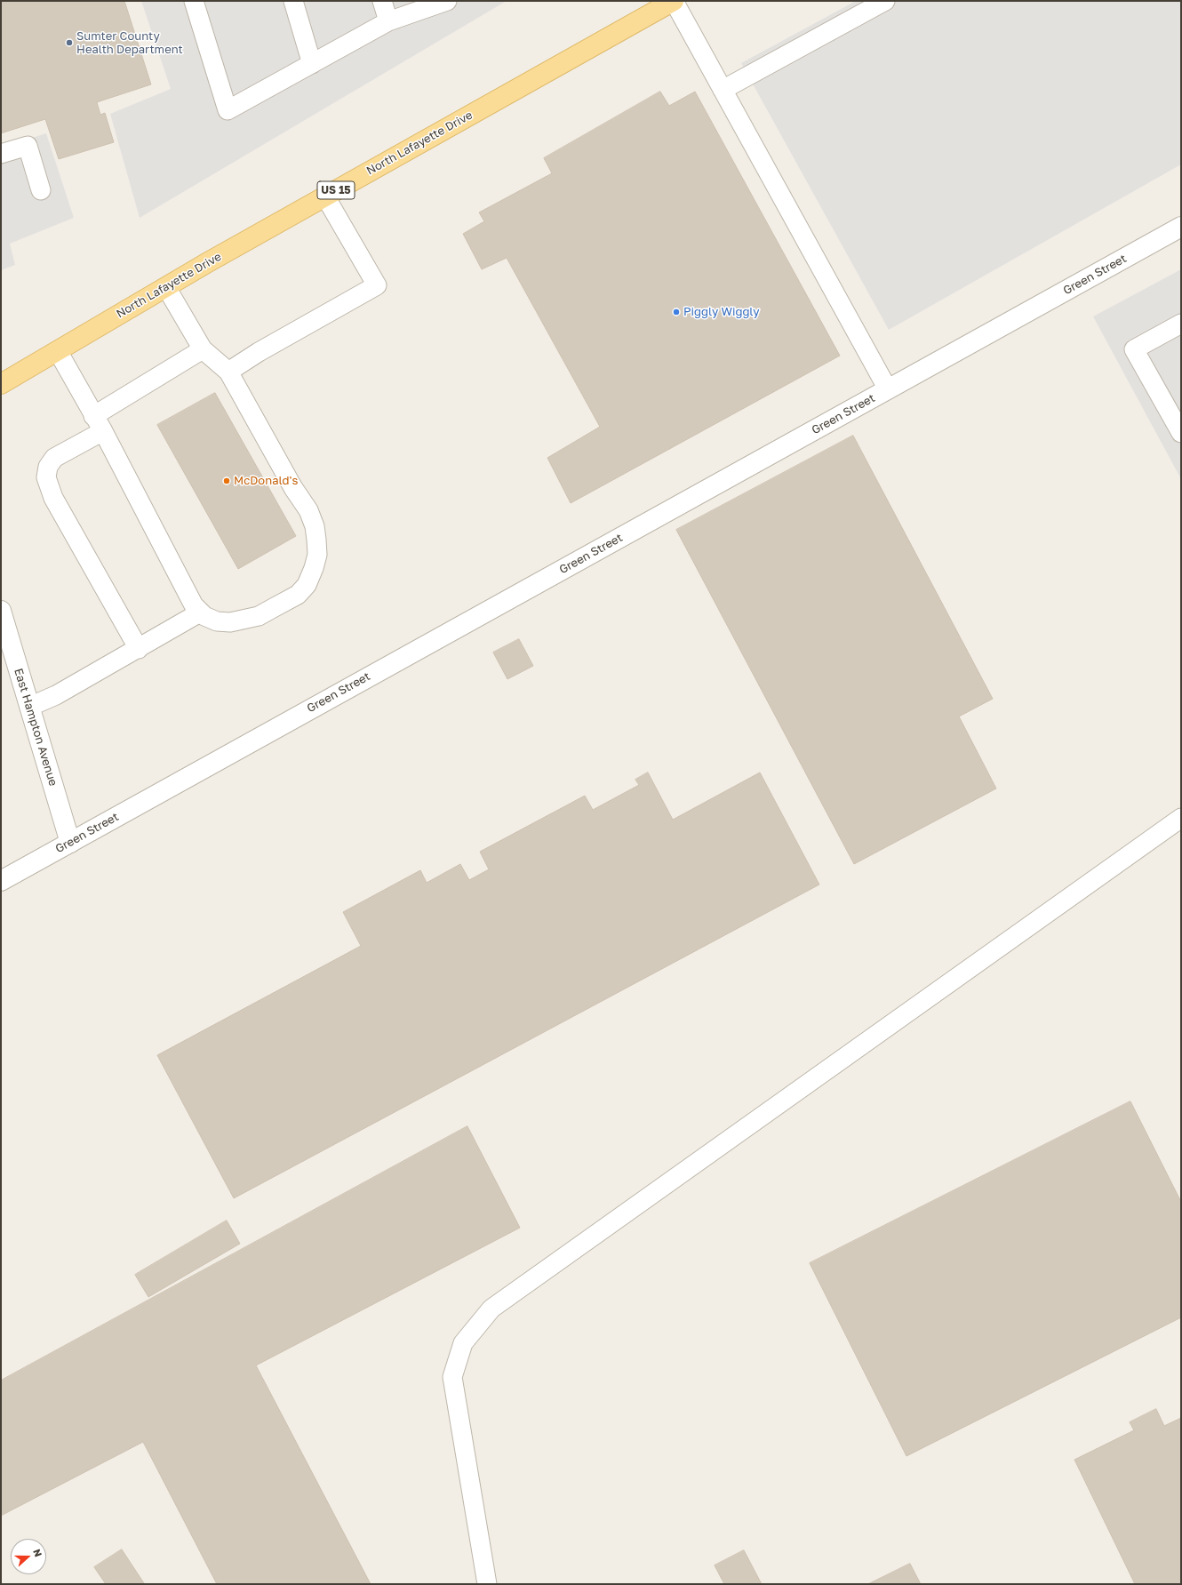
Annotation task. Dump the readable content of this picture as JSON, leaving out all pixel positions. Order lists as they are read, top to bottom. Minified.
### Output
{"streets":{"main road":["North Lafayette Drive","US 15"],"street":["Green Street","East Hampton Avenue"]},"crossings":[["Green Street","East Hampton Avenue"]],"places":["Sumter County Health Department","Piggly Wiggly","McDonald's"],"north":"right"}
